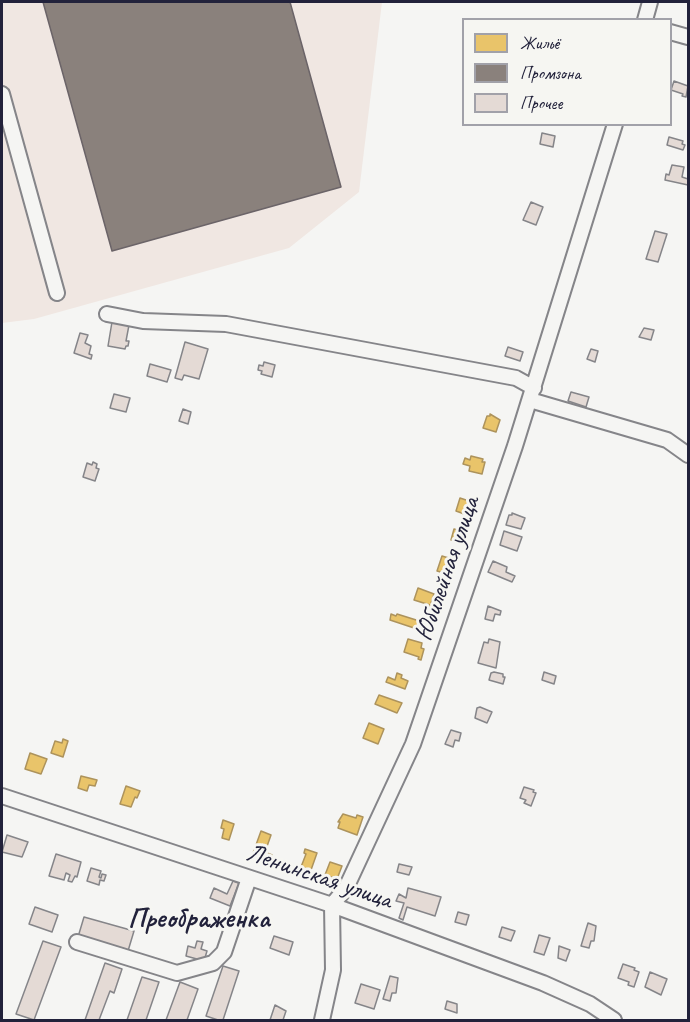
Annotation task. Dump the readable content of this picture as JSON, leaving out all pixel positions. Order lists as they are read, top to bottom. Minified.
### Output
{"streets":{"street":["Юбилейная улица","Ленинская улица"]},"crossings":[["Юбилейная улица","Ленинская улица"]],"districts":["Преображенка"],"legend":["Жильё","Промзона","Прочее"]}
